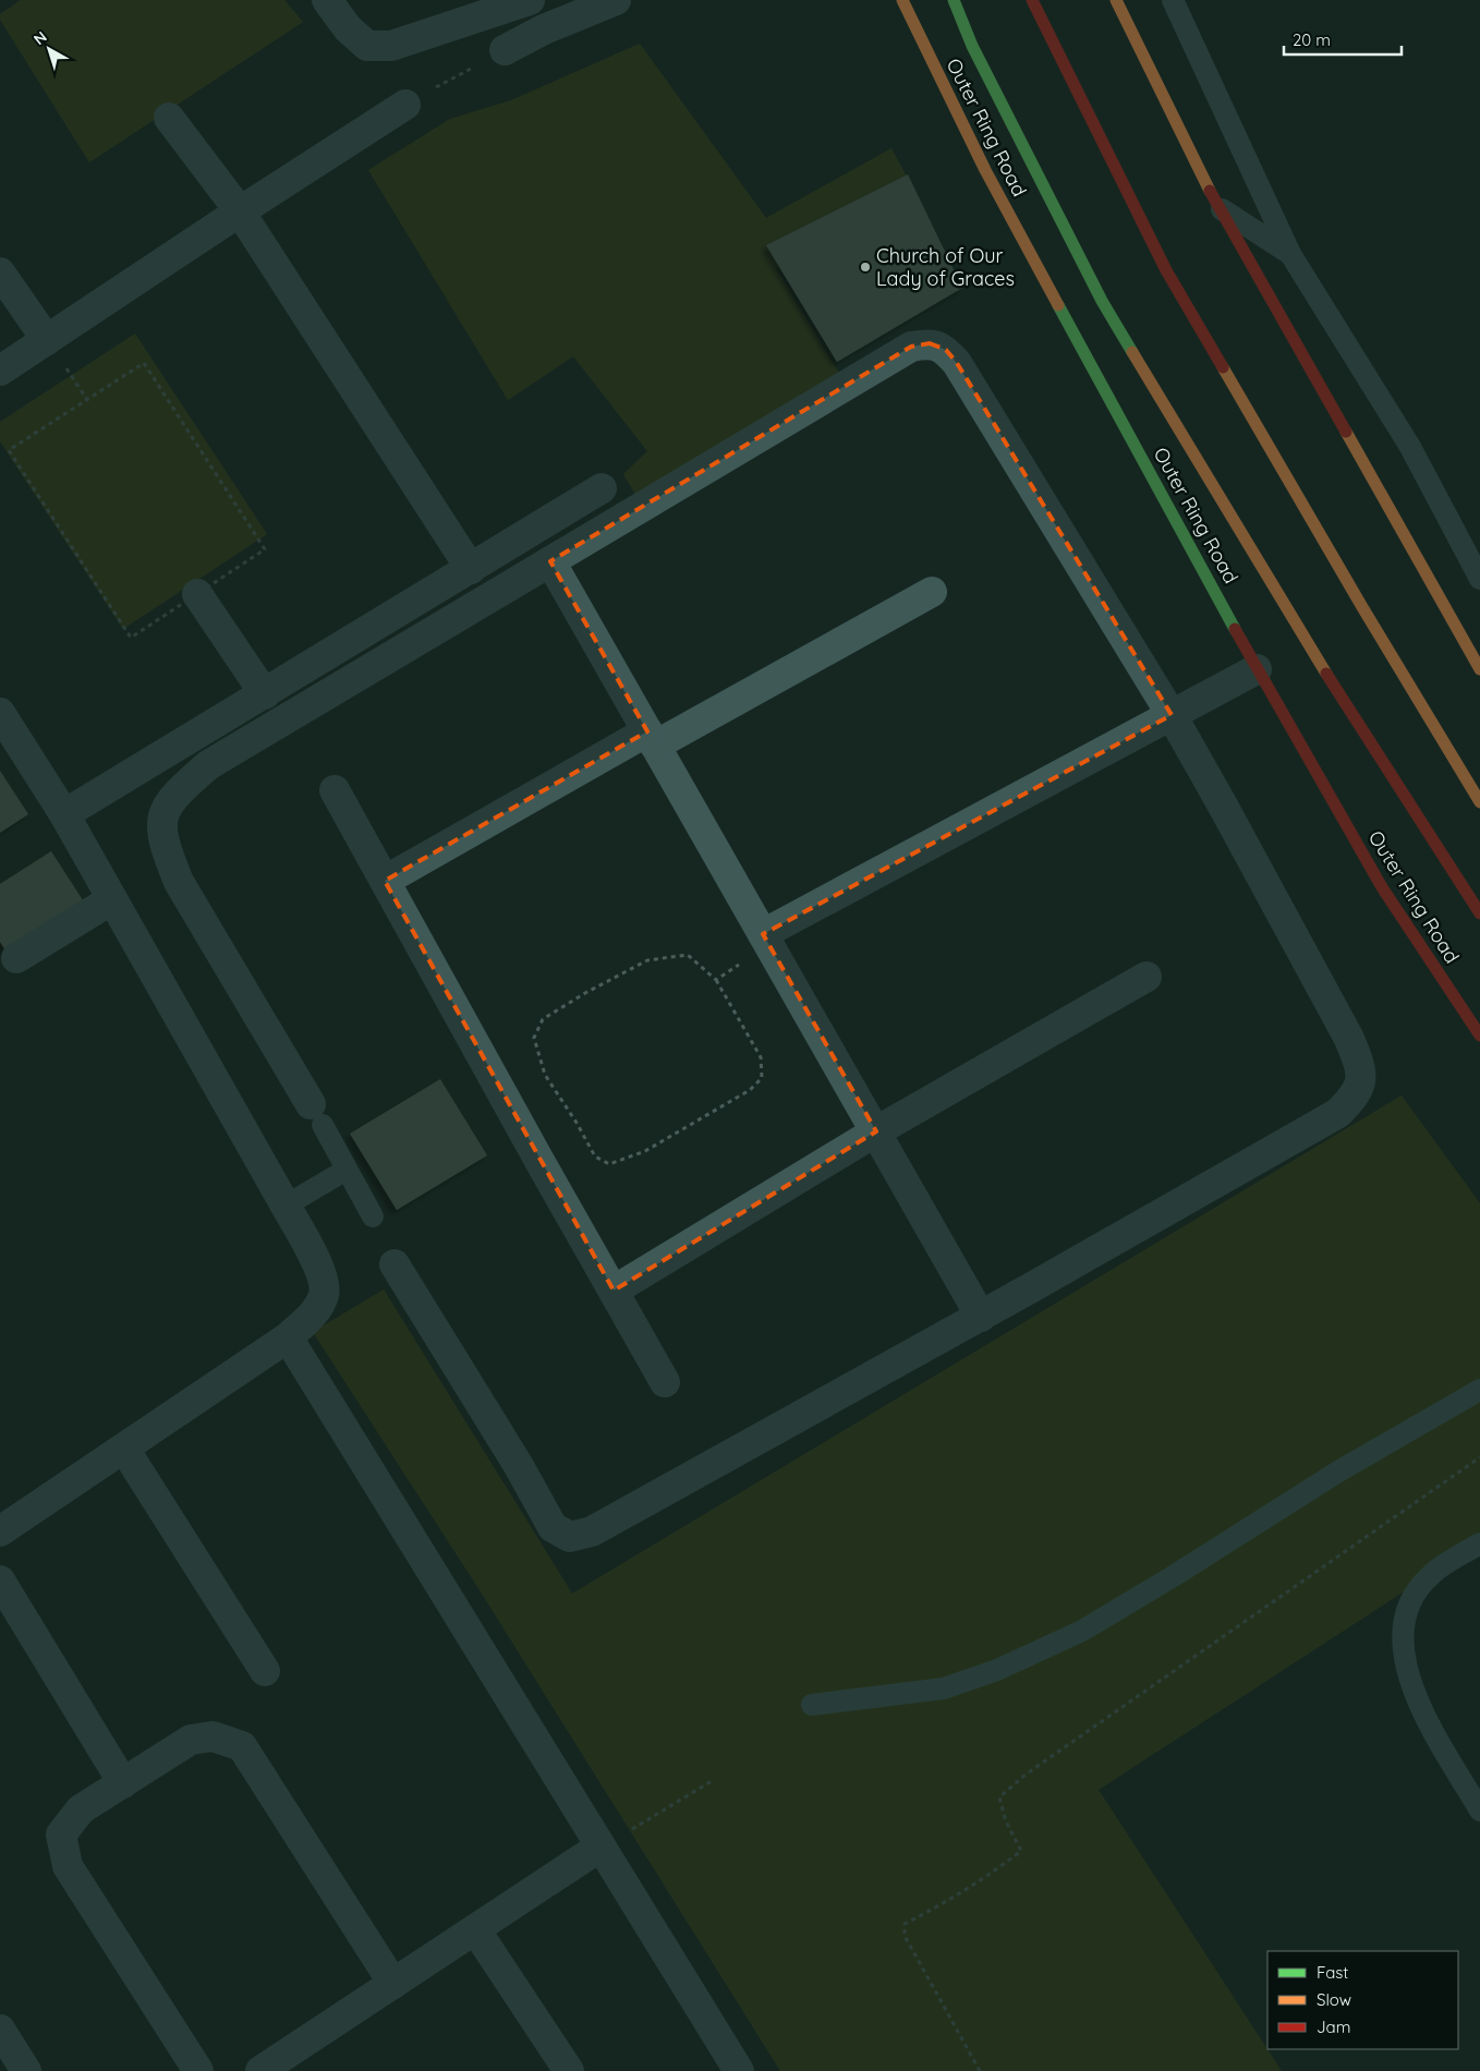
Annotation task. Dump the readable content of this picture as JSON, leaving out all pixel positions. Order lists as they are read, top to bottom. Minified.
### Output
{"streets":{"main road":["Outer Ring Road"]},"places":["Church of Our Lady of Graces"],"legend":["Fast","Slow","Jam"],"scale_bar":"20 m","north":"top left"}
